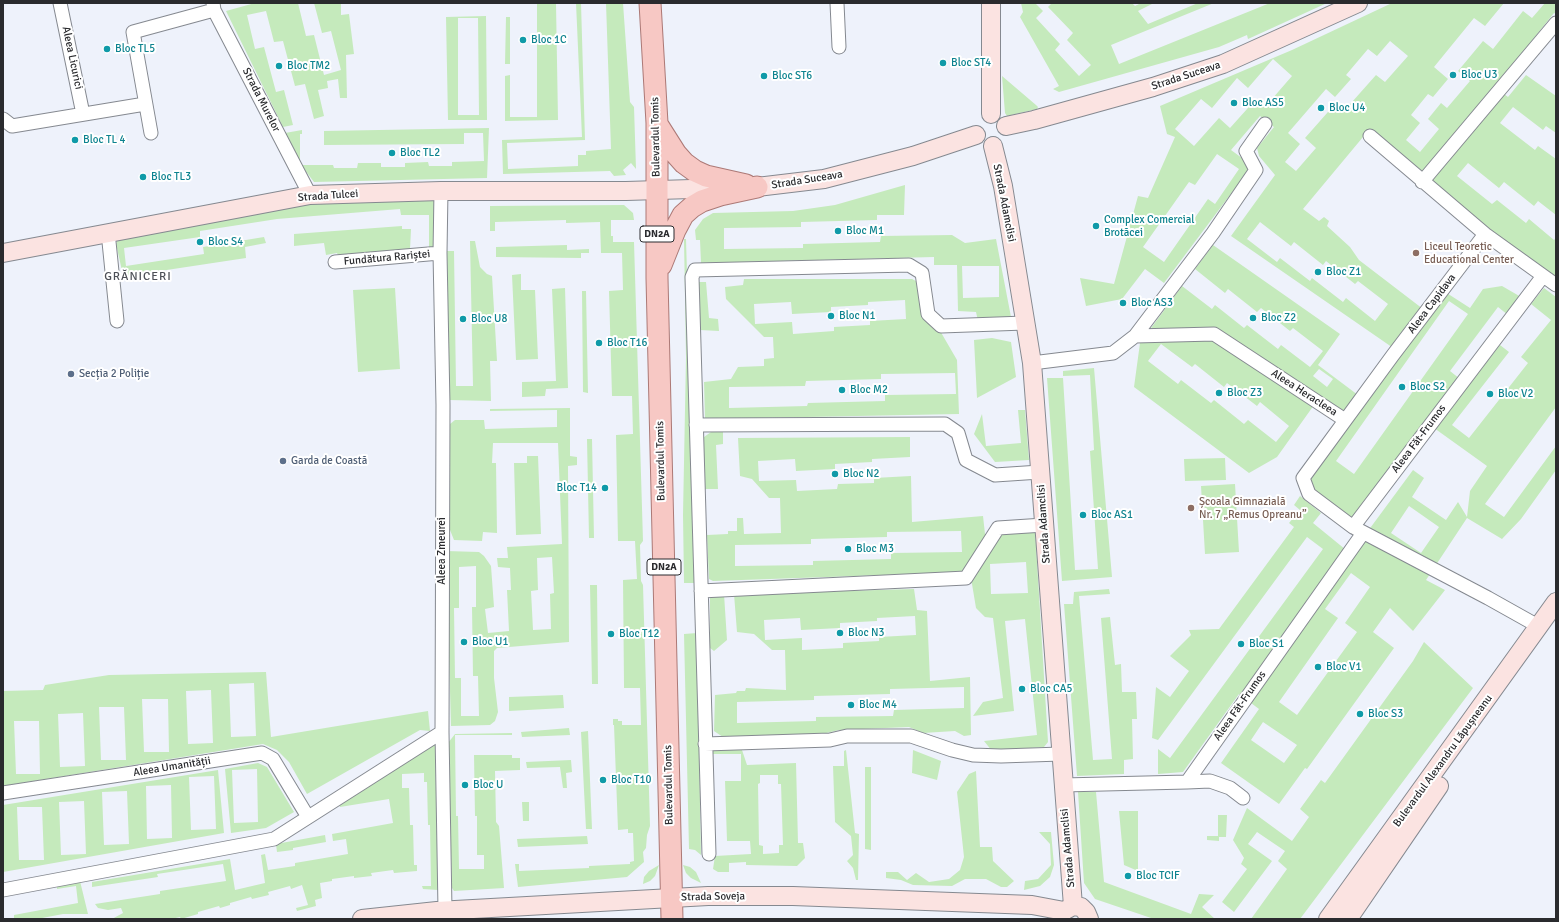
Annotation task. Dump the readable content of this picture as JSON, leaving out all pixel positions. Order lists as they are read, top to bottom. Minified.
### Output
{"streets":{"main road":["Bulevardul Tomis","DN2A"],"street":["Aleea Licurici","Strada Suceava","Strada Murelor","Strada Tulcei","Strada Adamclisi","Fundătura Rariștei","Aleea Capidava","Aleea Heracleea","Aleea Făt-Frumos","Aleea Zmeurei","Bulevardul Alexandru Lăpușneanu","Aleea Umanității","Strada Soveja"]},"crossings":[["Strada Suceava","Bulevardul Tomis"],["Strada Suceava","Strada Tulcei"],["Strada Suceava","Strada Adamclisi"],["Strada Murelor","Strada Tulcei"],["Bulevardul Tomis","Strada Tulcei"],["Bulevardul Tomis","Strada Soveja"],["Strada Tulcei","Aleea Zmeurei"],["Strada Adamclisi","Strada Soveja"],["Fundătura Rariștei","Aleea Zmeurei"],["Aleea Capidava","Aleea Heracleea"],["Aleea Heracleea","Aleea Făt-Frumos"],["Aleea Heracleea","Bulevardul Alexandru Lăpușneanu"],["Aleea Zmeurei","Strada Soveja"]],"districts":["GRĂNICERI"],"places":["Bloc 1C","Bloc TL5","Bloc ST4","Bloc TM2","Bloc U3","Bloc ST6","Bloc AS5","Bloc U4","Bloc TL 4","Bloc TL2","Bloc TL3","Complex Comercial Brotăcei","Bloc M1","Bloc S4","Liceul Teoretic Educational Center","Bloc Z1","Bloc AS3","Bloc N1","Bloc Z2","Bloc U8","Bloc T16","Secția 2 Poliție","Bloc S2","Bloc M2","Bloc Z3","Bloc V2","Garda de Coastă","Bloc N2","Bloc T14","Școala Gimnazială Nr. 7 „Remus Opreanu”","Bloc AS1","Bloc M3","Bloc N3","Bloc T12","Bloc U1","Bloc S1","Bloc V1","Bloc CA5","Bloc M4","Bloc S3","Bloc T10","Bloc U","Bloc TCIF"]}
